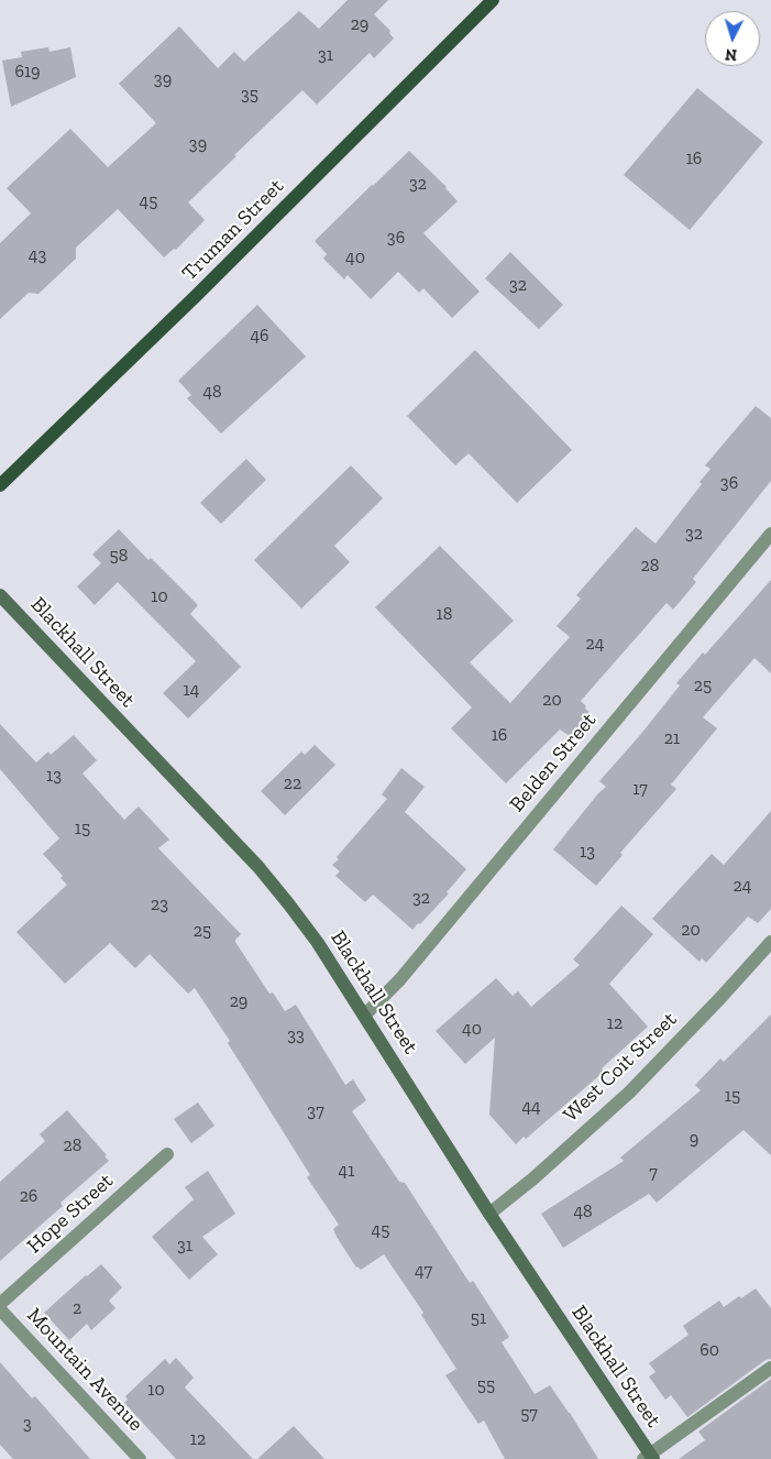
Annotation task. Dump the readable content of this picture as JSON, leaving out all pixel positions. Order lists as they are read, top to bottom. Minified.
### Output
{"streets":{"main road":["Truman Street"],"street":["Blackhall Street","Belden Street","West Coit Street","Hope Street","Mountain Avenue"]},"crossings":[["Blackhall Street","Belden Street"],["Blackhall Street","West Coit Street"]],"house_numbers":["29","31","619","39","35","39","16","32","45","36","43","40","32","46","48","36","32","58","28","10","18","24","25","14","20","16","21","13","22","17","15","13","24","32","23","20","25","29","12","40","33","15","44","37","9","28","41","7","26","48","45","31","47","2","51","60","55","10","57","3","12"],"north":"bottom"}
